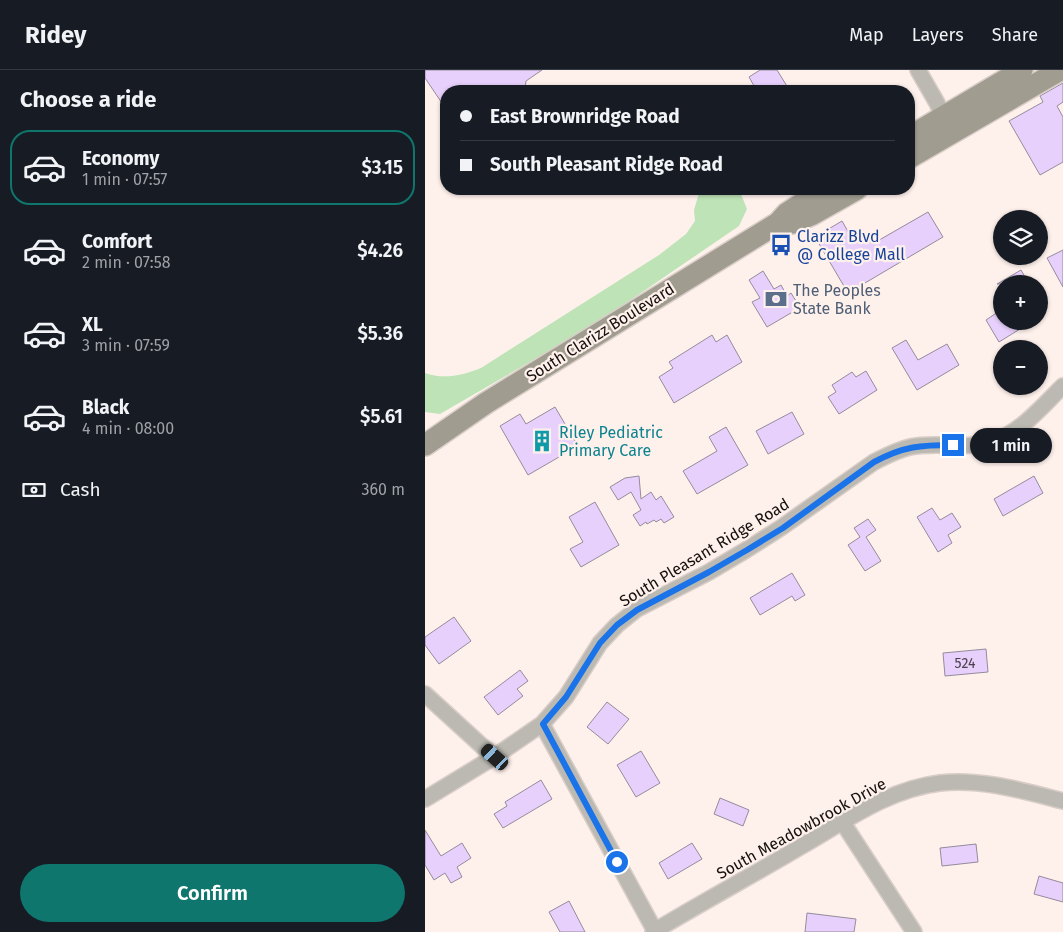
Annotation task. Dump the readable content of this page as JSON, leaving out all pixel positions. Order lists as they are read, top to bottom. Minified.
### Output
{"streets":{"street":["South Clarizz Boulevard","South Pleasant Ridge Road","South Meadowbrook Drive"]},"places":{"bus stop":["Clarizz Blvd @ College Mall"],"bank":["The Peoples State Bank"],"building":["Riley Pediatric Primary Care"]},"house_numbers":["524"],"page":{"header":"Ridey","nav":["Map","Layers","Share"],"heading":"Choose a ride","banner":["East Brownridge Road","South Pleasant Ridge Road"],"list":[{"name":"Economy","note":"1 min · 07:57","value":"$3.15"},{"name":"Comfort","note":"2 min · 07:58","value":"$4.26"},{"name":"XL","note":"3 min · 07:59","value":"$5.36"},{"name":"Black","note":"4 min · 08:00","value":"$5.61"}],"map_buttons":["+","−"],"bubble":"1 min","pay":["Cash","360 m"],"buttons":"Confirm"}}
